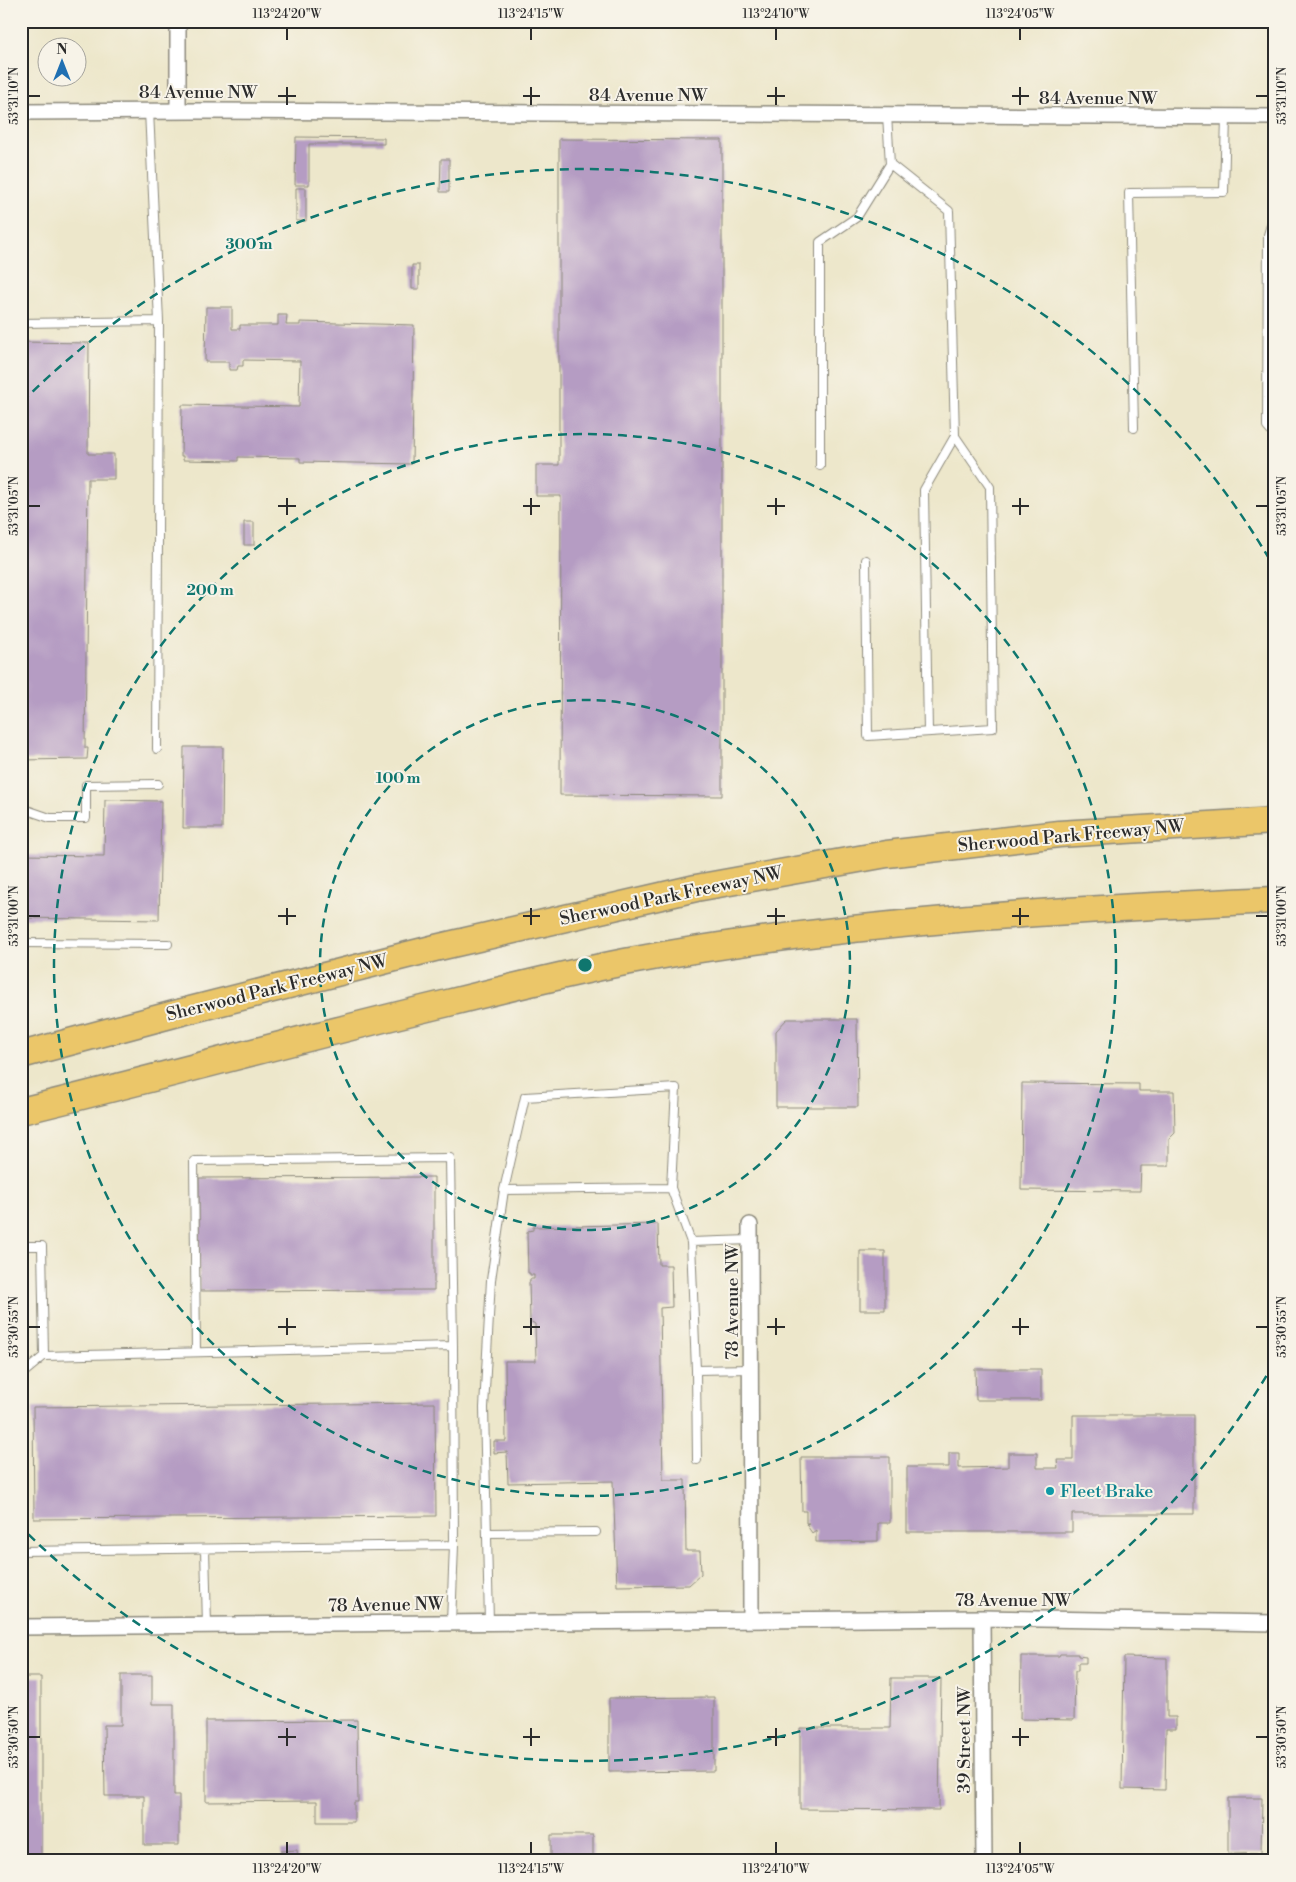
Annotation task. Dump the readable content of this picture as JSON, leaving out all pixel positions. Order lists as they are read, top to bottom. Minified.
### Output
{"streets":{"highway":["Sherwood Park Freeway NW"],"street":["84 Avenue NW","78 Avenue NW","39 Street NW"]},"crossings":[["78 Avenue NW","39 Street NW"]],"places":["Fleet Brake"],"north":"top","coordinates":["113°24'20\"W","113°24'15\"W","113°24'10\"W","113°24'05\"W","53°31'10\"N","53°31'05\"N","53°31'00\"N","53°30'55\"N","53°30'50\"N"],"rings":["300 m","200 m","100 m"]}
